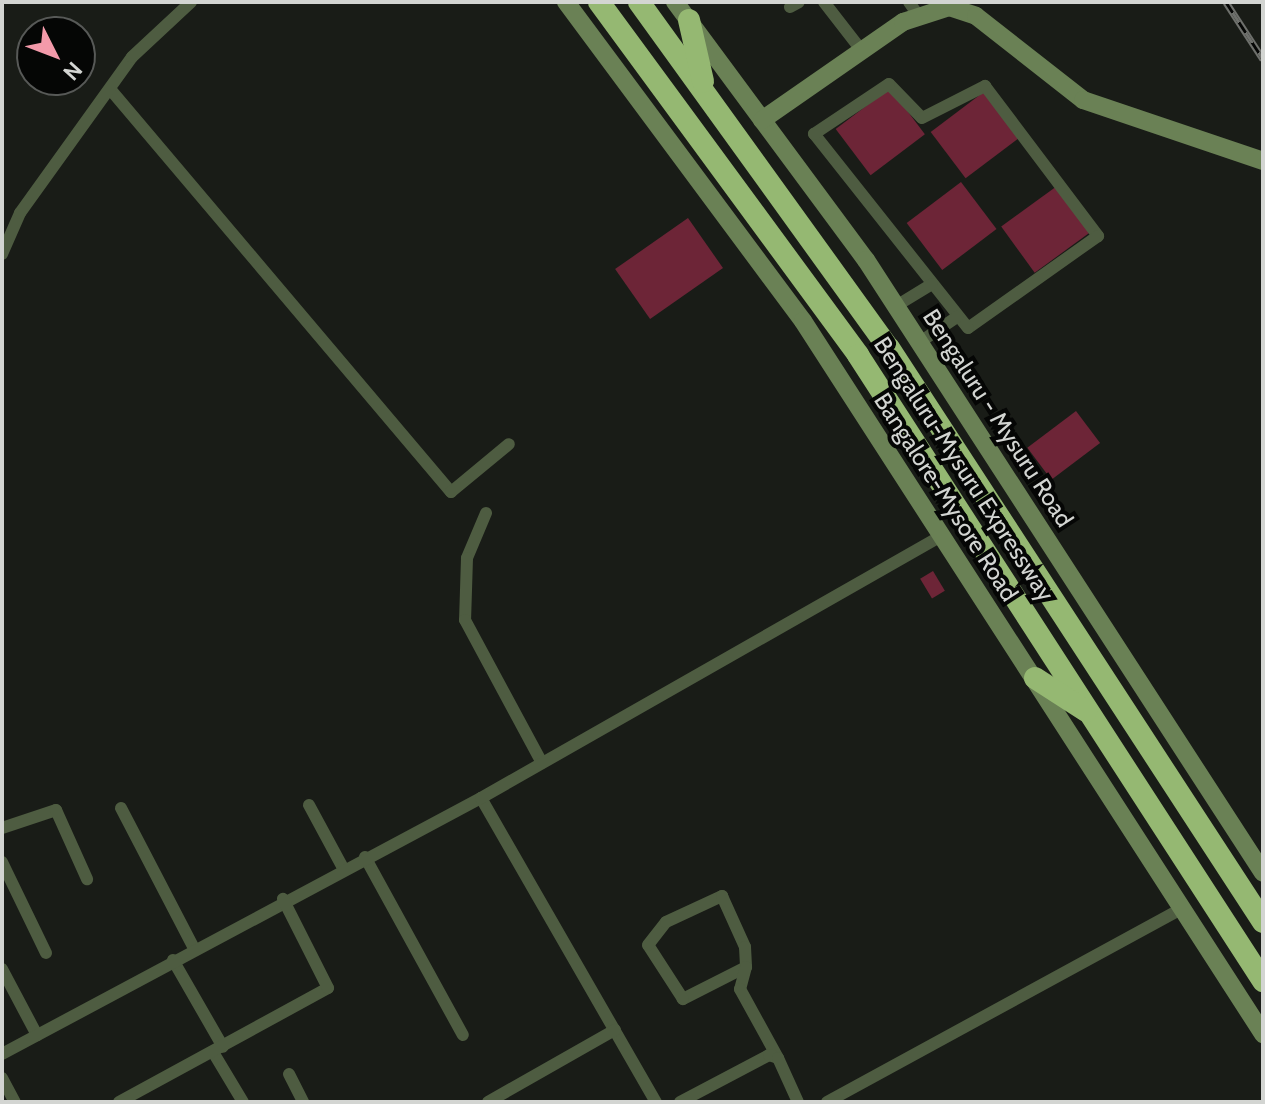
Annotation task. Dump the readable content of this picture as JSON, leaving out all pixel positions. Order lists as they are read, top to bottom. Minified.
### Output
{"streets":{"highway":["Bengaluru-Mysuru Expressway"],"street":["Bengaluru - Mysuru Road","Bangalore-Mysore Road"]},"north":"bottom right"}
